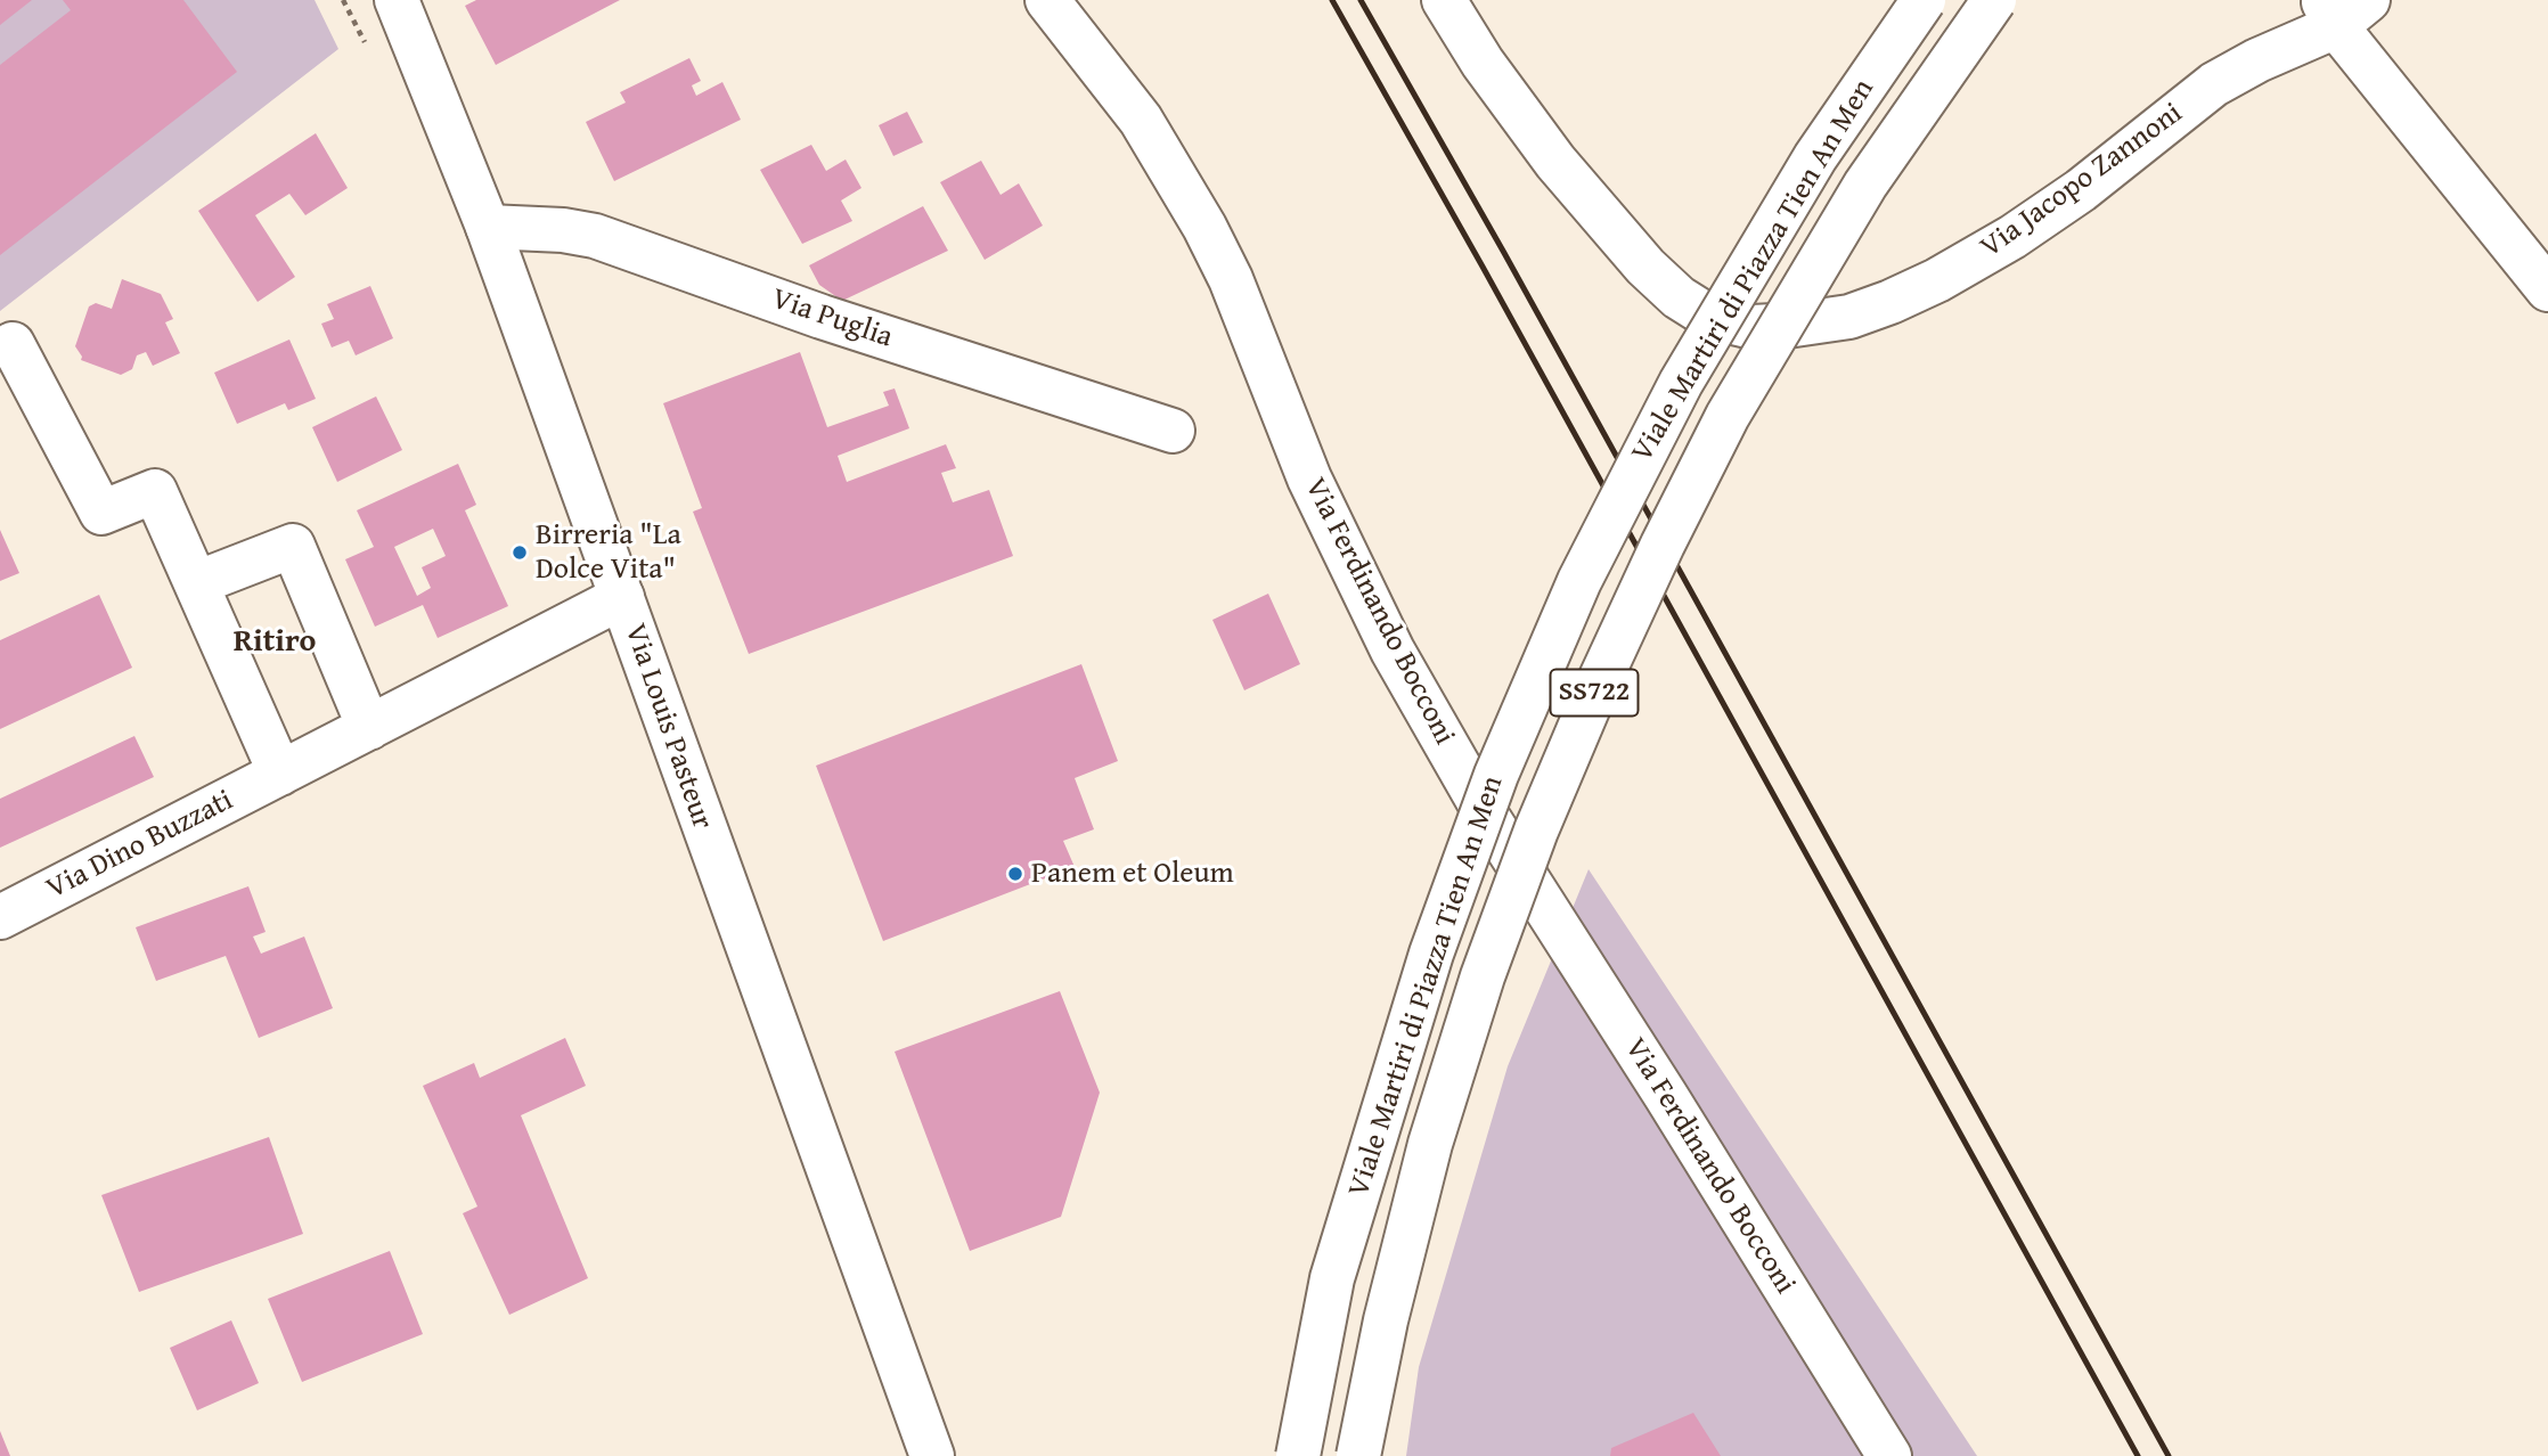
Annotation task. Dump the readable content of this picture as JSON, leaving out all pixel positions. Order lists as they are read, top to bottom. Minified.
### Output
{"streets":{"main road":["Via Jacopo Zannoni","Viale Martiri di Piazza Tien An Men","Via Puglia","Via Ferdinando Bocconi","SS722","Via Louis Pasteur","Via Dino Buzzati"]},"crossings":[["Via Puglia","Via Louis Pasteur"],["Via Louis Pasteur","Via Dino Buzzati"]],"districts":["Ritiro"],"places":["Birreria \"La Dolce Vita\"","Panem et Oleum"]}
